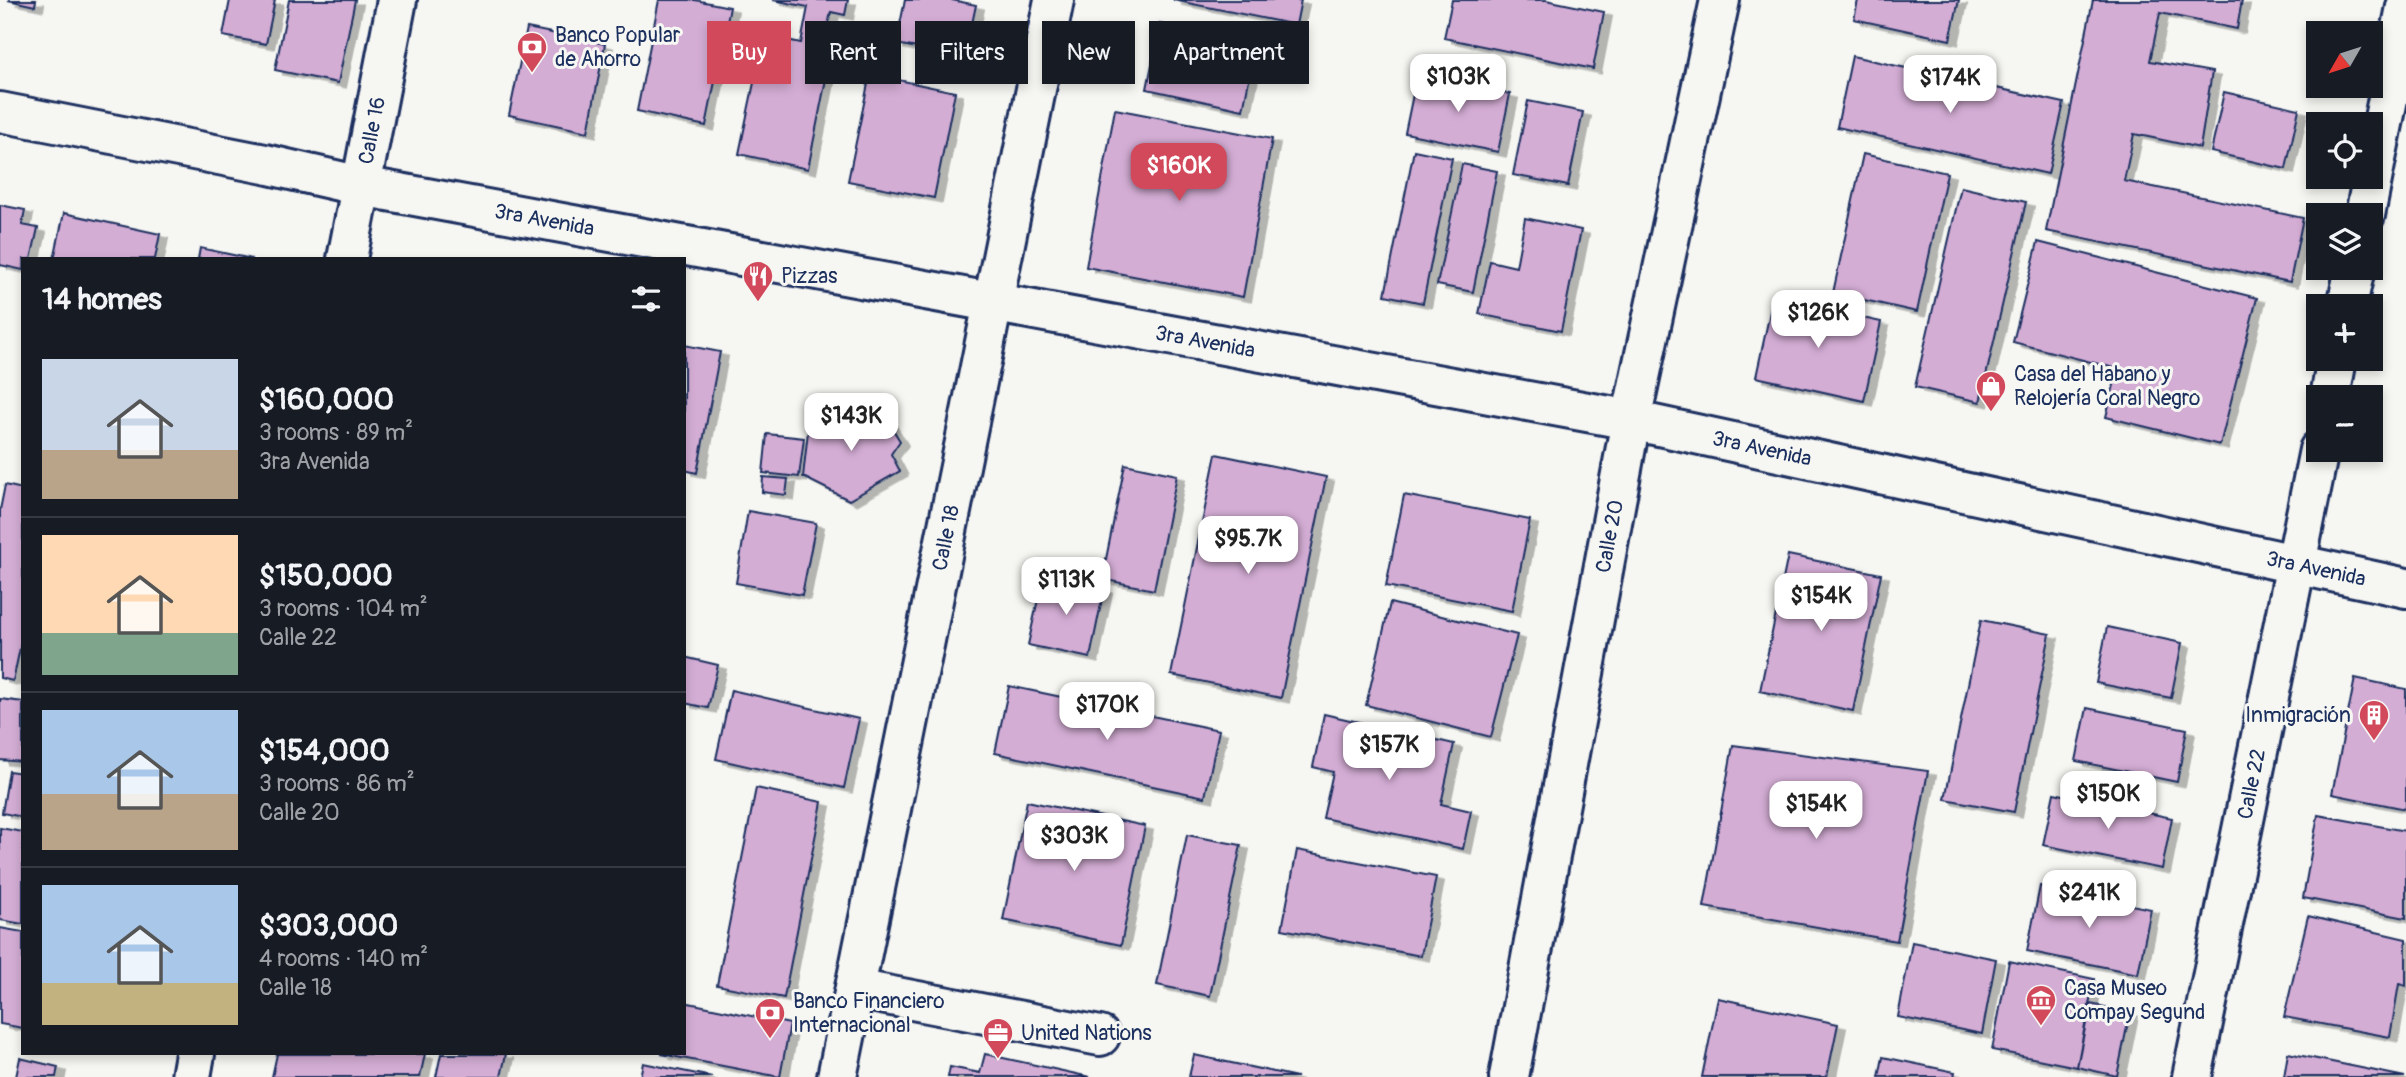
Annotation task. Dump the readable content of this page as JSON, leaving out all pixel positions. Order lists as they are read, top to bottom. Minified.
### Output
{"streets":{"street":["Calle 16","3ra Avenida","Calle 20","Calle 18","Calle 22"]},"crossings":[["Calle 16","3ra Avenida"],["3ra Avenida","Calle 20"],["3ra Avenida","Calle 18"],["3ra Avenida","Calle 22"]],"places":{"bank":["Banco Popular de Ahorro","Banco Financiero Internacional"],"restaurant":["Pizzas"],"shop":["Casa del Habano y Relojería Coral Negro"],"building":["Inmigración"],"museum":["Casa Museo Compay Segund"],"office":["United Nations"]},"north":"bottom left","page":{"map_buttons":["+","−"],"chip":["Buy","Rent","Filters","New","Apartment"],"price":["$103K","$174K","$160K","$126K","$143K","$95.7K","$113K","$154K","$170K","$157K","$150K","$154K","$303K","$241K"],"heading":"14 homes","list":[{"name":"$160,000","note":"3 rooms · 89 m² · 3ra Avenida"},{"name":"$150,000","note":"3 rooms · 104 m² · Calle 22"},{"name":"$154,000","note":"3 rooms · 86 m² · Calle 20"},{"name":"$303,000","note":"4 rooms · 140 m² · Calle 18"}]}}
